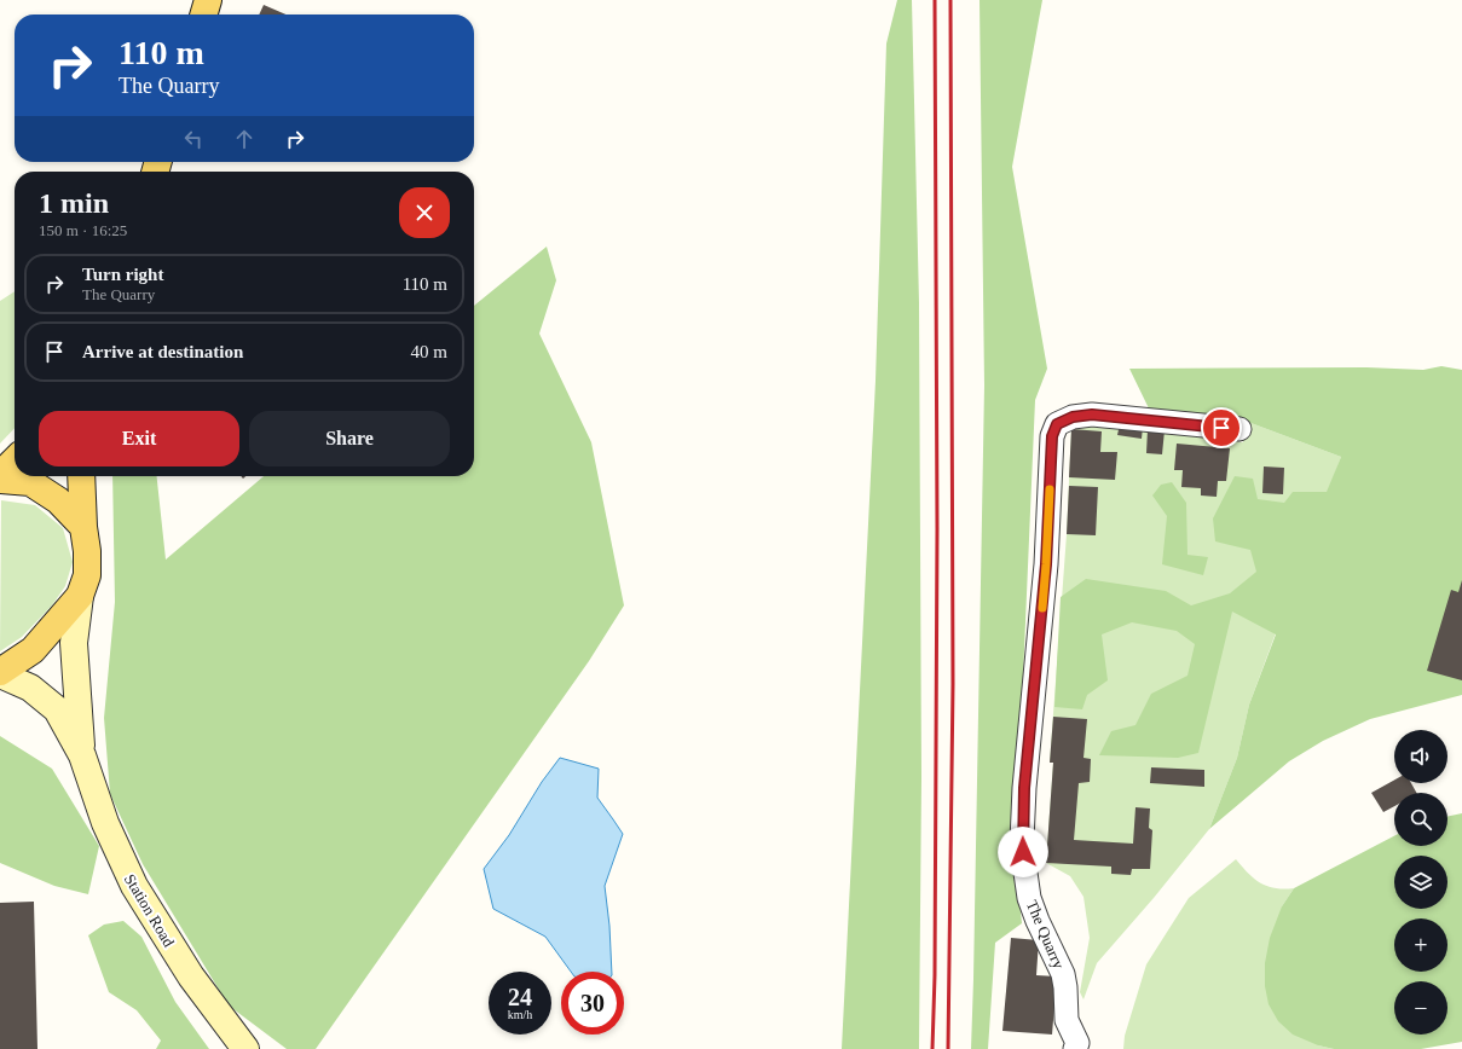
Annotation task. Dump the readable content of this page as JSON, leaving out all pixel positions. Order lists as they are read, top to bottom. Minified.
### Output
{"streets":{"main road":["Station Road"],"street":["The Quarry"]},"page":{"turn":["110 m","The Quarry"],"heading":["1 min","150 m · 16:25"],"list":[{"name":"Turn right","note":"The Quarry","value":"110 m"},{"name":"Arrive at destination","value":"40 m"}],"buttons":["Exit","Share"],"map_buttons":["+","−"],"speed":"24 km/h","limit":"30"}}
